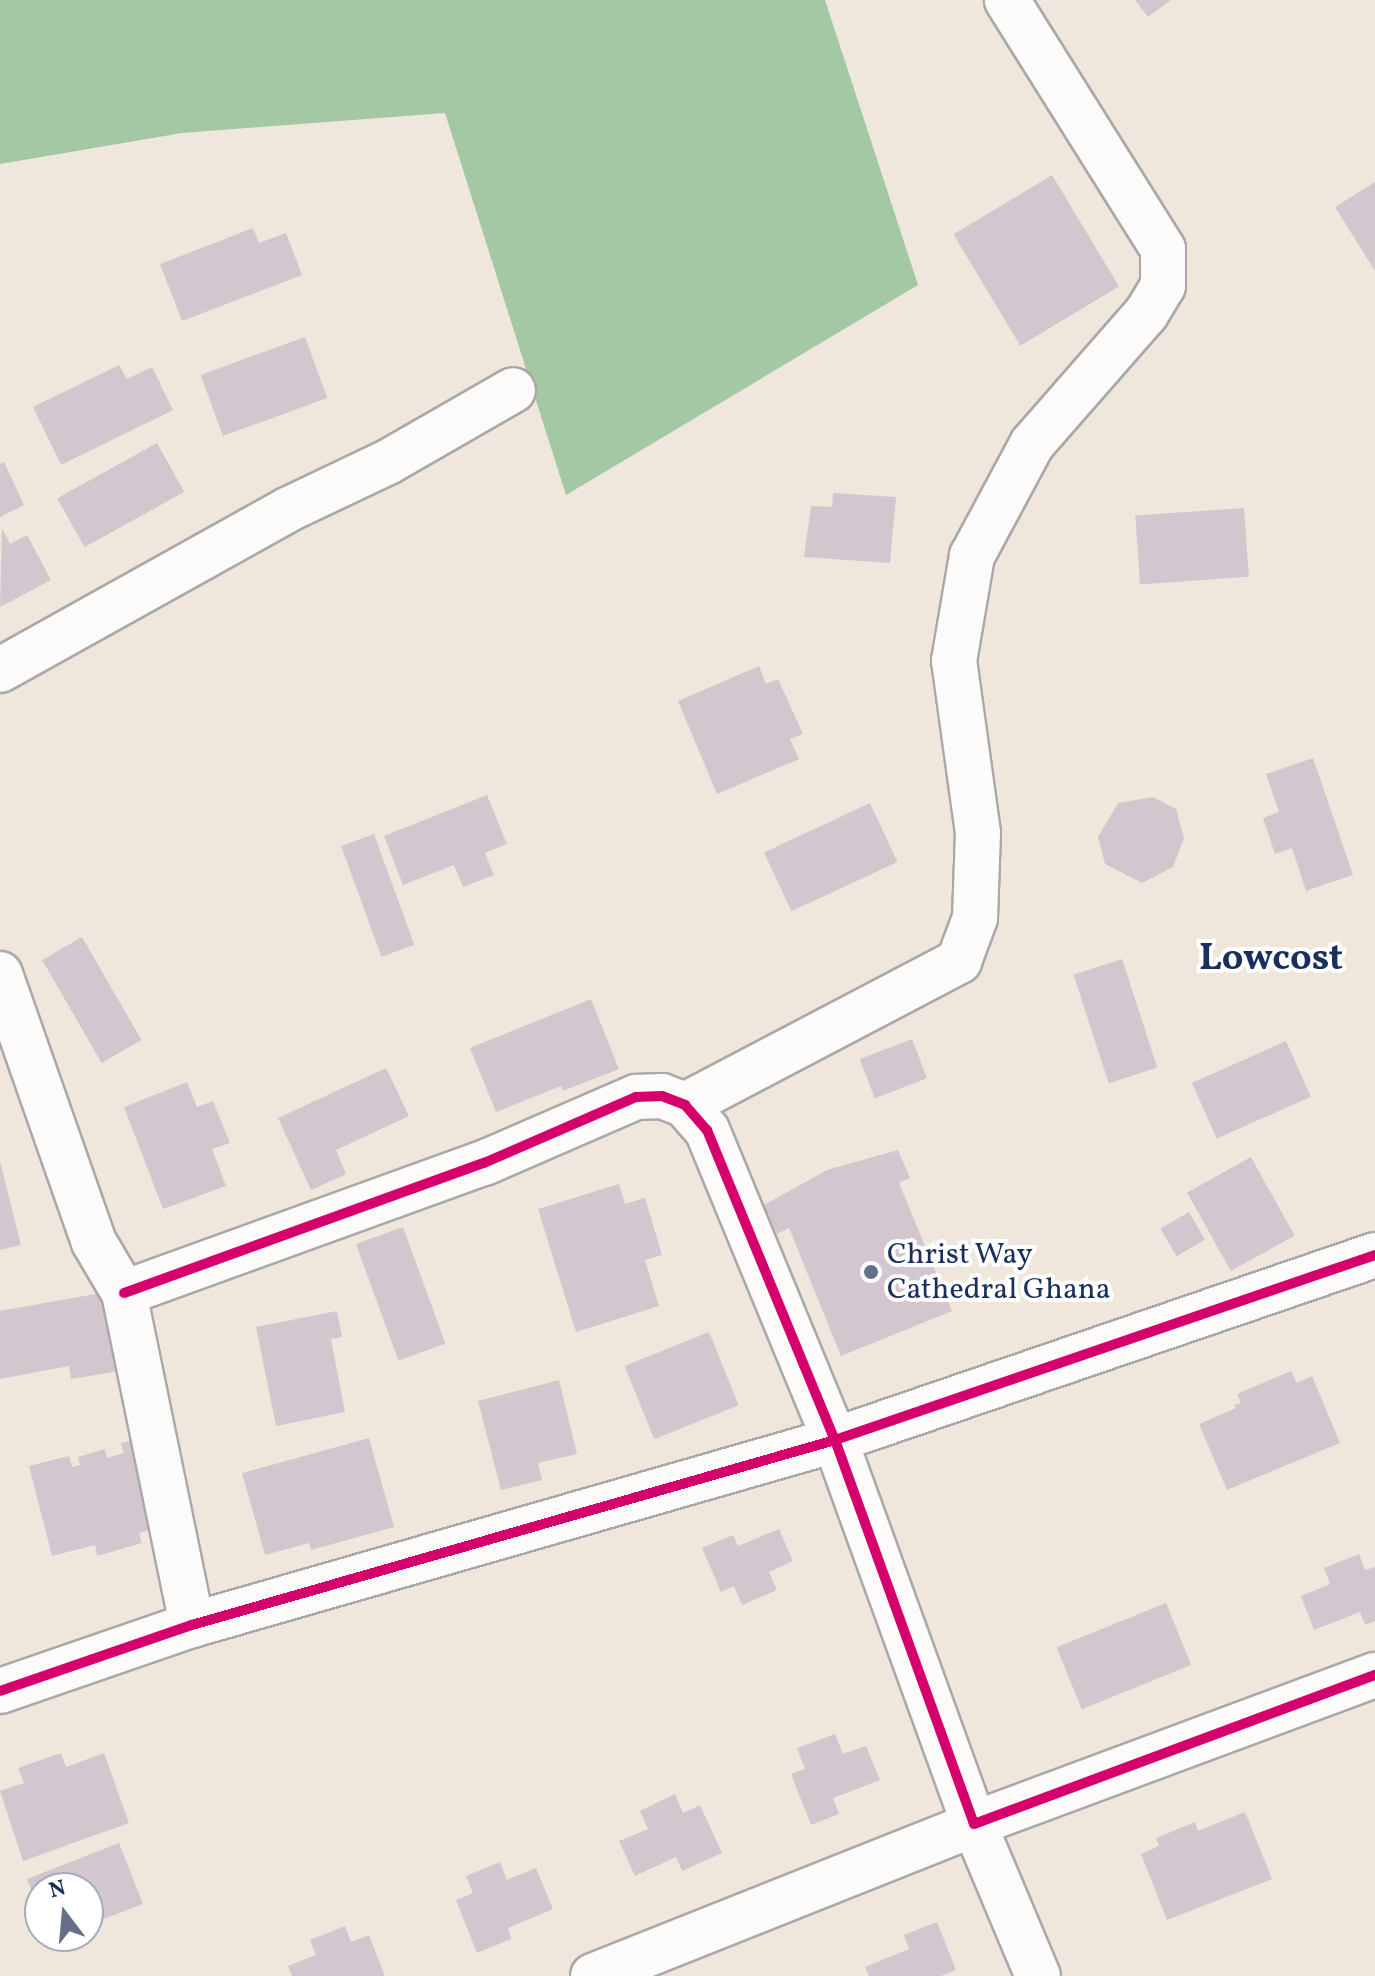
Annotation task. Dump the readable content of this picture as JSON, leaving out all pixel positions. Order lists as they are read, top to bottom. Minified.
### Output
{"districts":["Lowcost"],"places":["Christ Way Cathedral Ghana"],"north":"top"}
